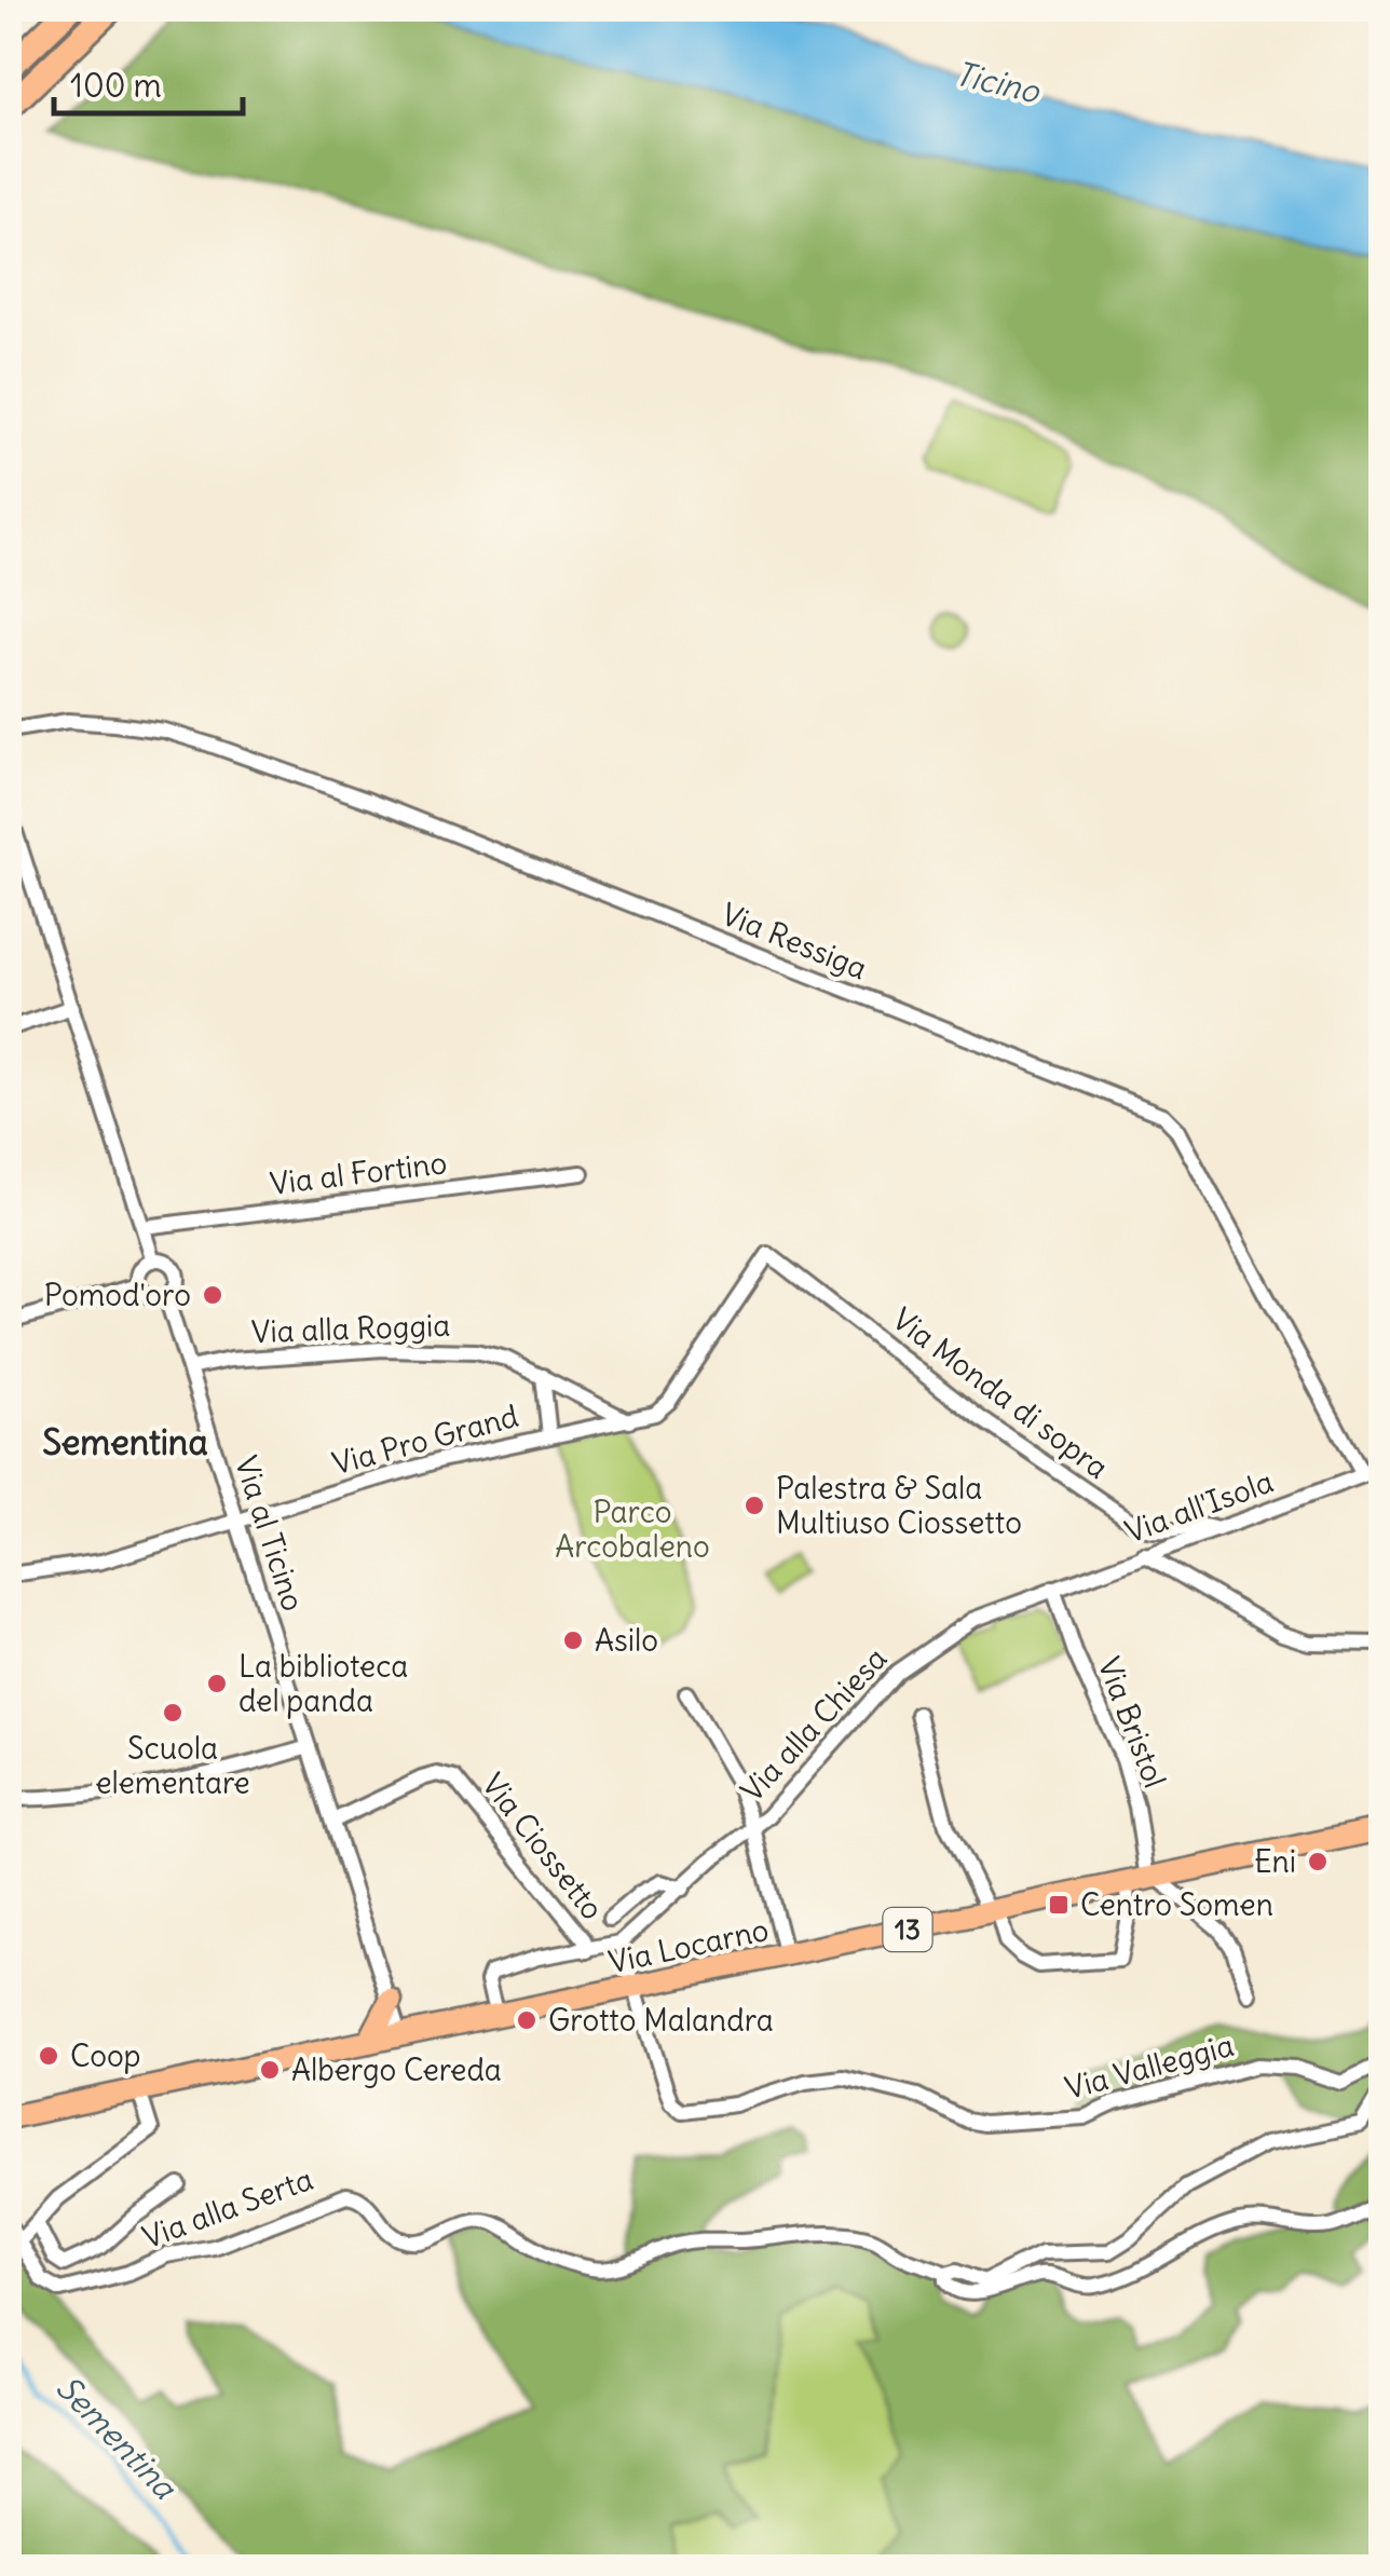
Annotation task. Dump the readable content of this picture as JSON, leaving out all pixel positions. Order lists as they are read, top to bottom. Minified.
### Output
{"streets":{"main road":["13","Via Locarno"],"street":["Via Ressiga","Via al Fortino","Via alla Roggia","Via Monda di sopra","Via Pro Grand","Via all'Isola","Via al Ticino","Via Bristol","Via alla Chiesa","Via Ciossetto","Via Valleggia","Via alla Serta"]},"crossings":[["Via Ressiga","Via all'Isola"],["Via alla Roggia","Via Monda di sopra"],["Via alla Roggia","Via Pro Grand"],["Via alla Roggia","Via al Ticino"],["Via Monda di sopra","Via Pro Grand"],["Via Monda di sopra","Via all'Isola"],["Via Pro Grand","Via al Ticino"],["Via all'Isola","Via Bristol"],["Via all'Isola","Via alla Chiesa"],["Via al Ticino","Via Ciossetto"],["Via al Ticino","Via Locarno"],["Via Bristol","Via alla Chiesa"],["Via Bristol","Via Locarno"],["Via Locarno","Via Valleggia"]],"districts":["Sementina"],"water":["Ticino","Sementina"],"parks":["Parco Arcobaleno"],"places":{"other":["Pomod'oro","Palestra & Sala Multiuso Ciossetto","Asilo","La biblioteca del panda","Scuola elementare","Eni","Grotto Malandra","Coop","Albergo Cereda"],"transit":["Centro Somen"]},"scale_bar":"100 m"}
